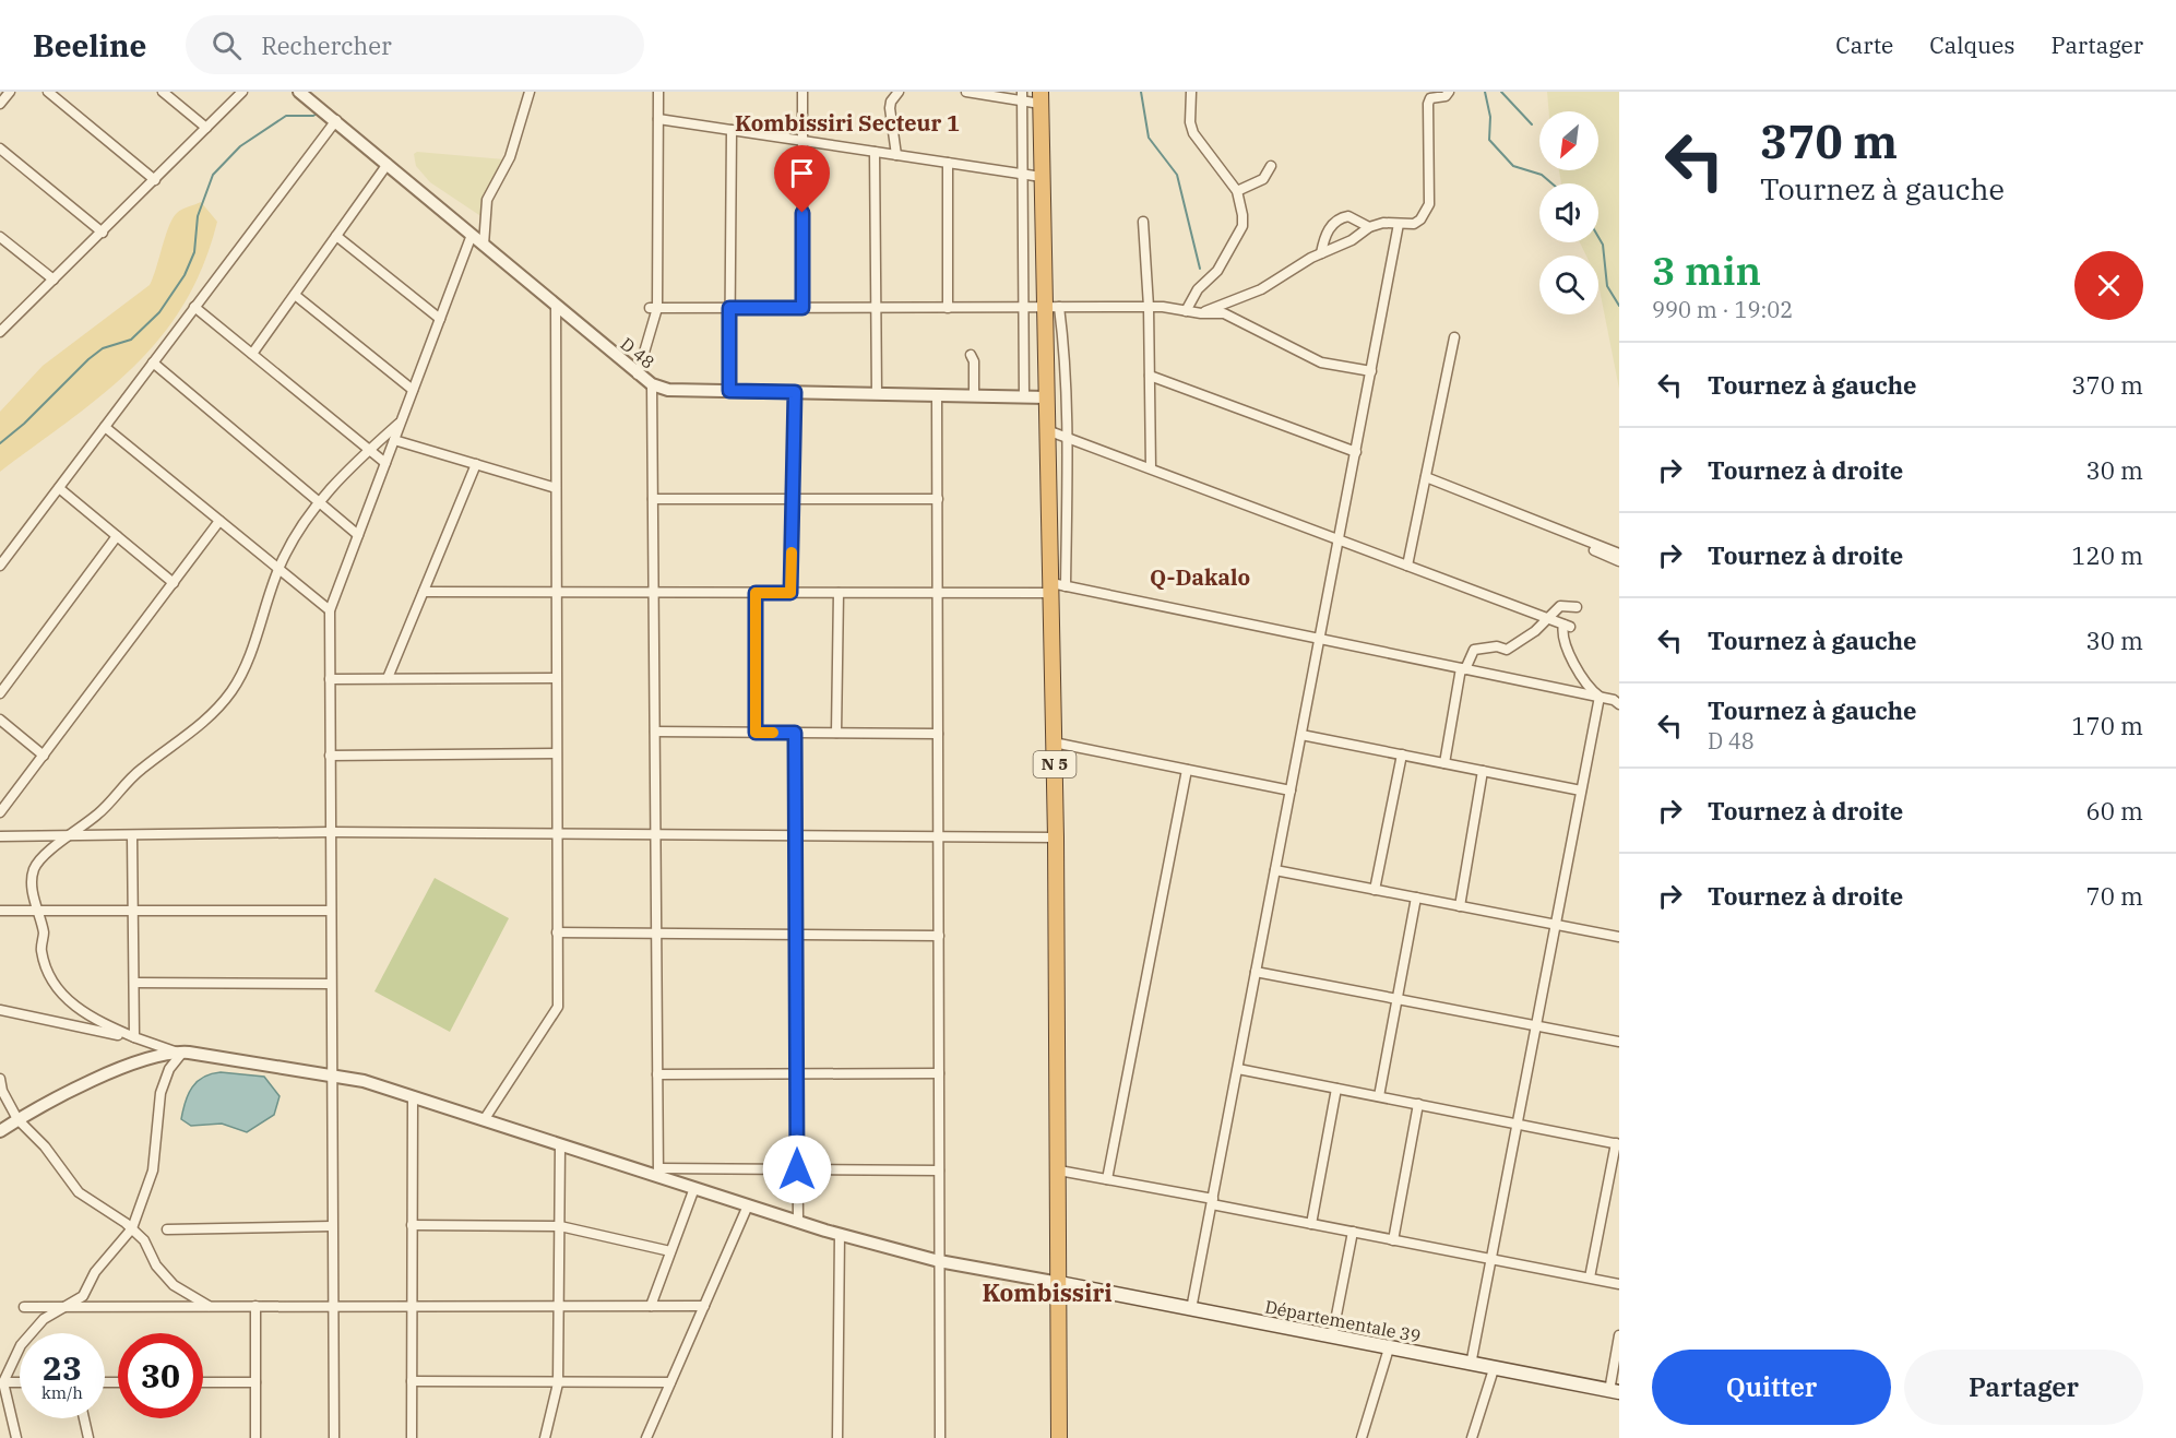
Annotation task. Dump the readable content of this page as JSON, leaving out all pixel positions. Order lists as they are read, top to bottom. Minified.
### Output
{"streets":{"highway":["N 5"],"main road":["Départementale 39"],"street":["D 48"]},"crossings":[["D 48","N 5"],["N 5","Départementale 39"]],"districts":["Kombissiri Secteur 1","Q-Dakalo","Kombissiri"],"north":"bottom left","page":{"header":"Beeline","search":"Rechercher","nav":["Carte","Calques","Partager"],"turn":["370 m","Tournez à gauche"],"heading":["3 min","990 m · 19:02"],"list":[{"name":"Tournez à gauche","value":"370 m"},{"name":"Tournez à droite","value":"30 m"},{"name":"Tournez à droite","value":"120 m"},{"name":"Tournez à gauche","value":"30 m"},{"name":"Tournez à gauche","note":"D 48","value":"170 m"},{"name":"Tournez à droite","value":"60 m"},{"name":"Tournez à droite","value":"70 m"}],"speed":"23 km/h","limit":"30","buttons":["Quitter","Partager"]}}
